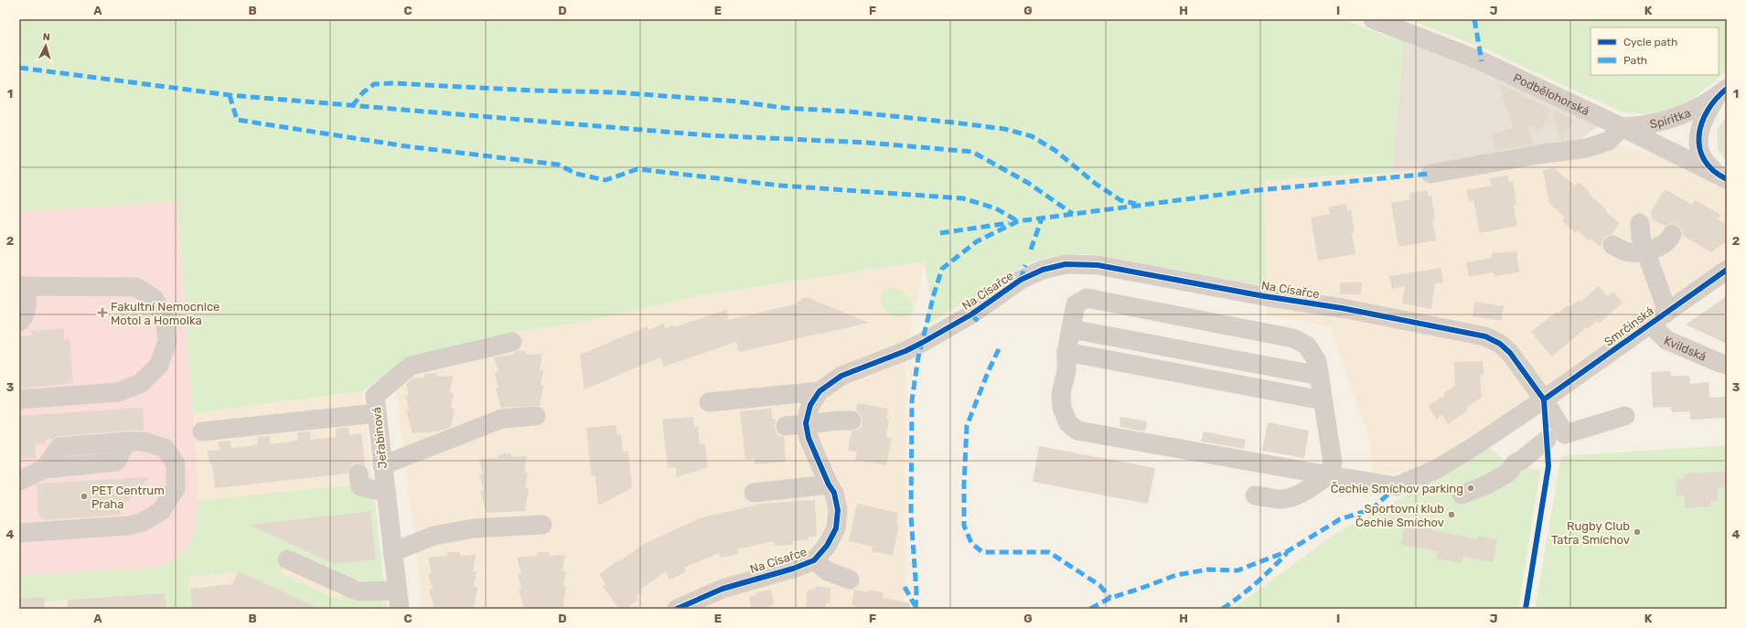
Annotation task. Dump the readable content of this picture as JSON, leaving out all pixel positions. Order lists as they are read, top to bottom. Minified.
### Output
{"streets":{"street":["Podbělohorská","Spiritka","Na Císařce","Smrčinská","Kvildská","Jeřabinová"]},"crossings":[["Podbělohorská","Spiritka"],["Na Císařce","Smrčinská"],["Smrčinská","Kvildská"]],"places":{"health":["Fakultní Nemocnice Motol a Homolka"],"other":["Čechie Smíchov parking","PET Centrum Praha","Sportovní klub Čechie Smíchov","Rugby Club Tatra Smíchov"]},"legend":["Cycle path","Path"],"north":"top","grid":{"columns":["A","B","C","D","E","F","G","H","I","J","K"],"rows":["1","2","3","4"]}}
